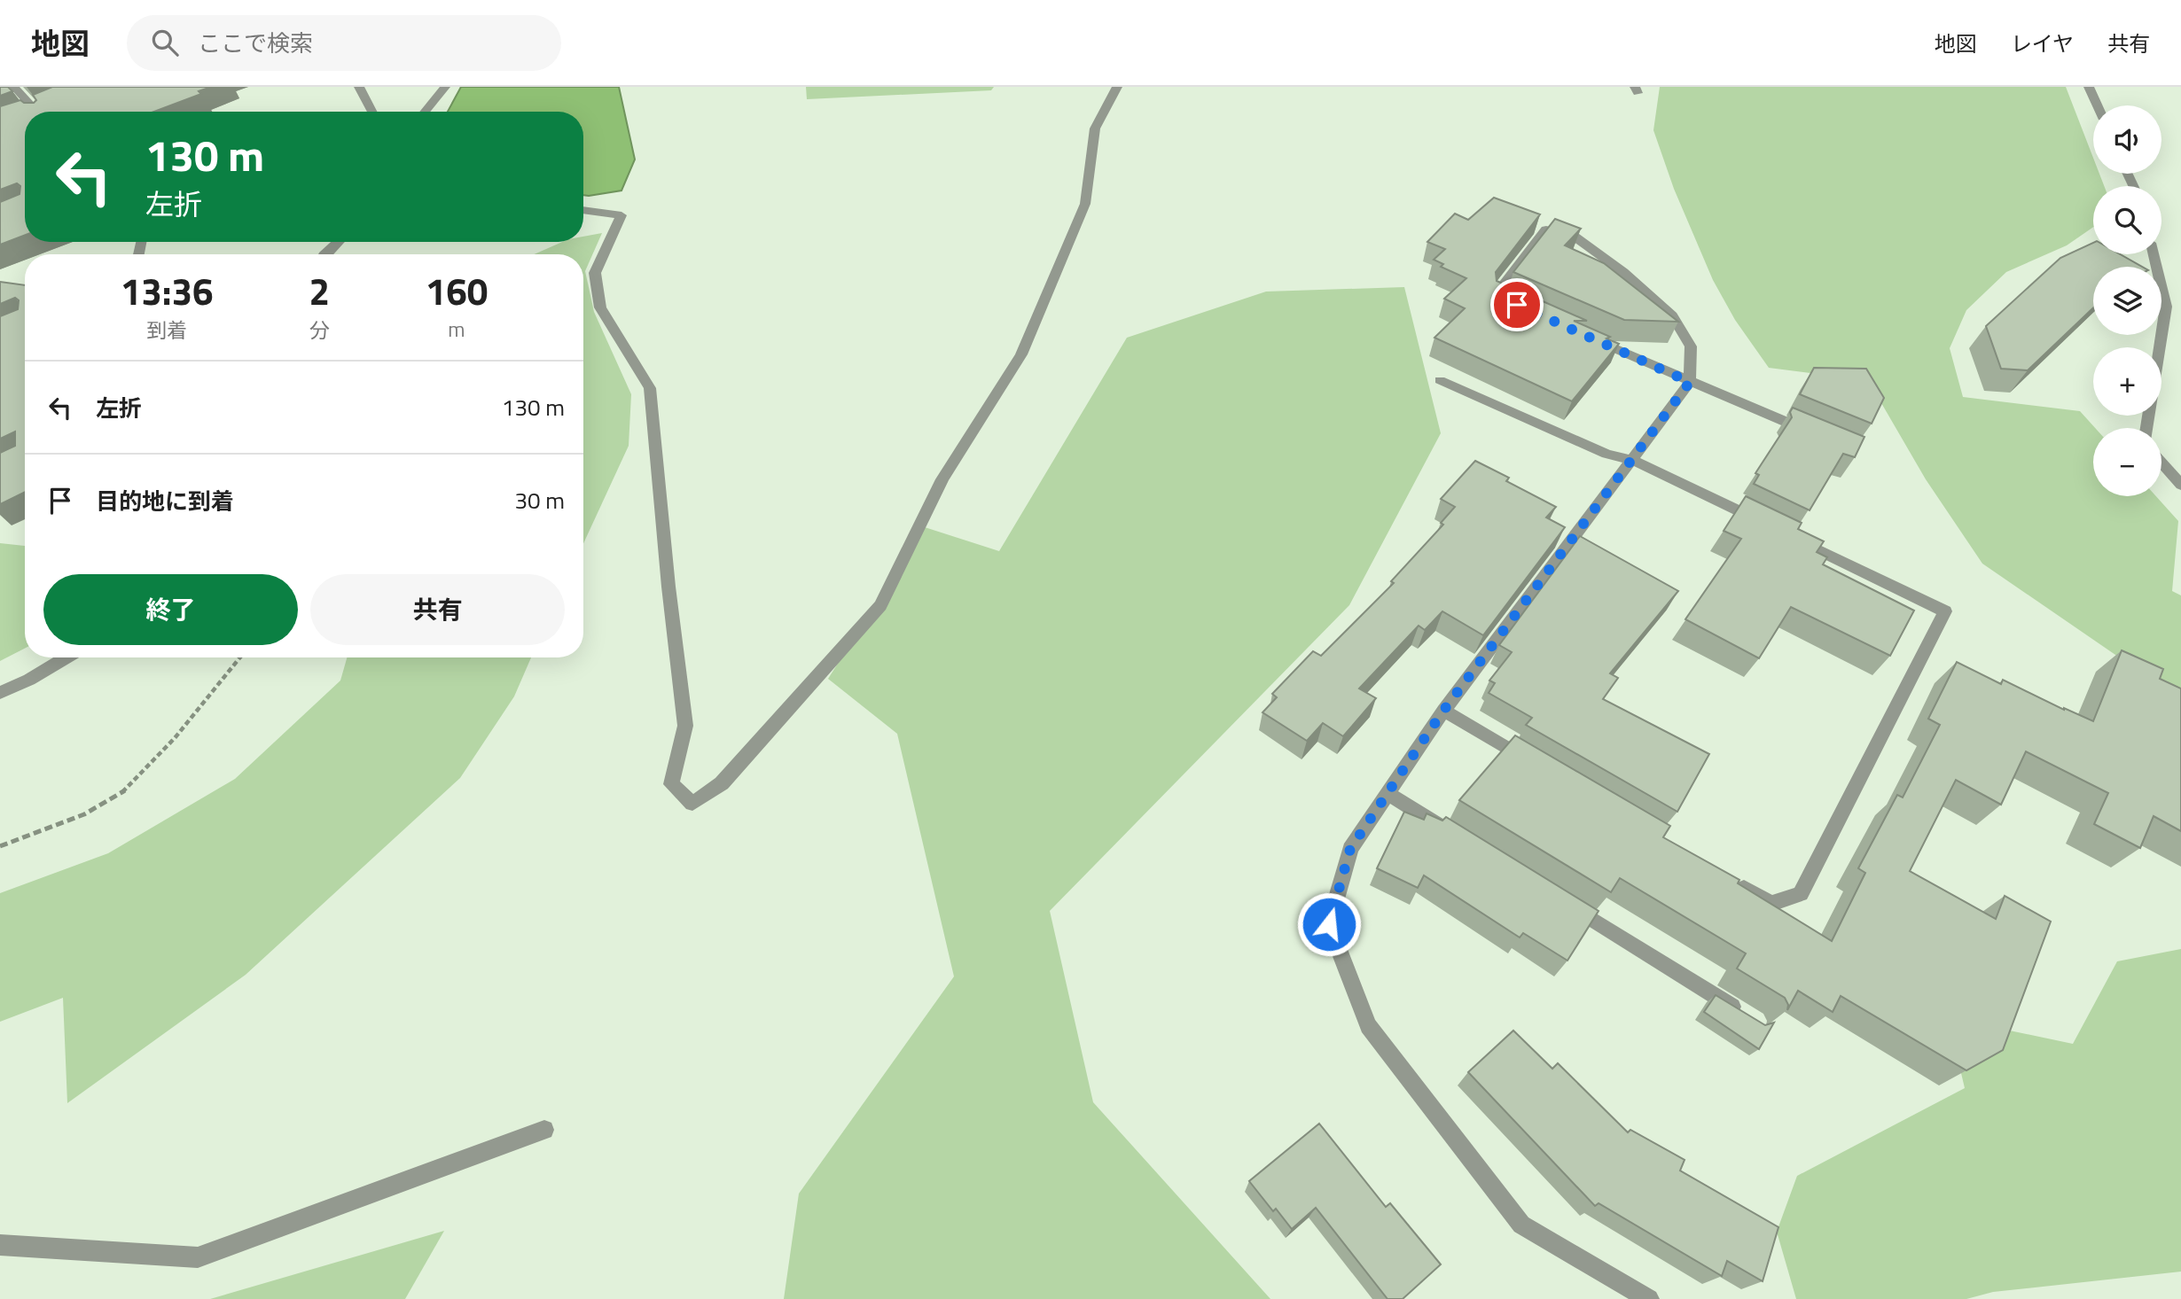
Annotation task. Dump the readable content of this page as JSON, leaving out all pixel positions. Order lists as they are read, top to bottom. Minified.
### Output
{"page":{"header":"地図","search":"ここで検索","nav":["地図","レイヤ","共有"],"map_buttons":["+","−"],"turn":["130 m","左折"],"eta":["13:36","到着","2","分","160","m"],"list":[{"name":"左折","value":"130 m"},{"name":"目的地に到着","value":"30 m"}],"buttons":["終了","共有"]}}
